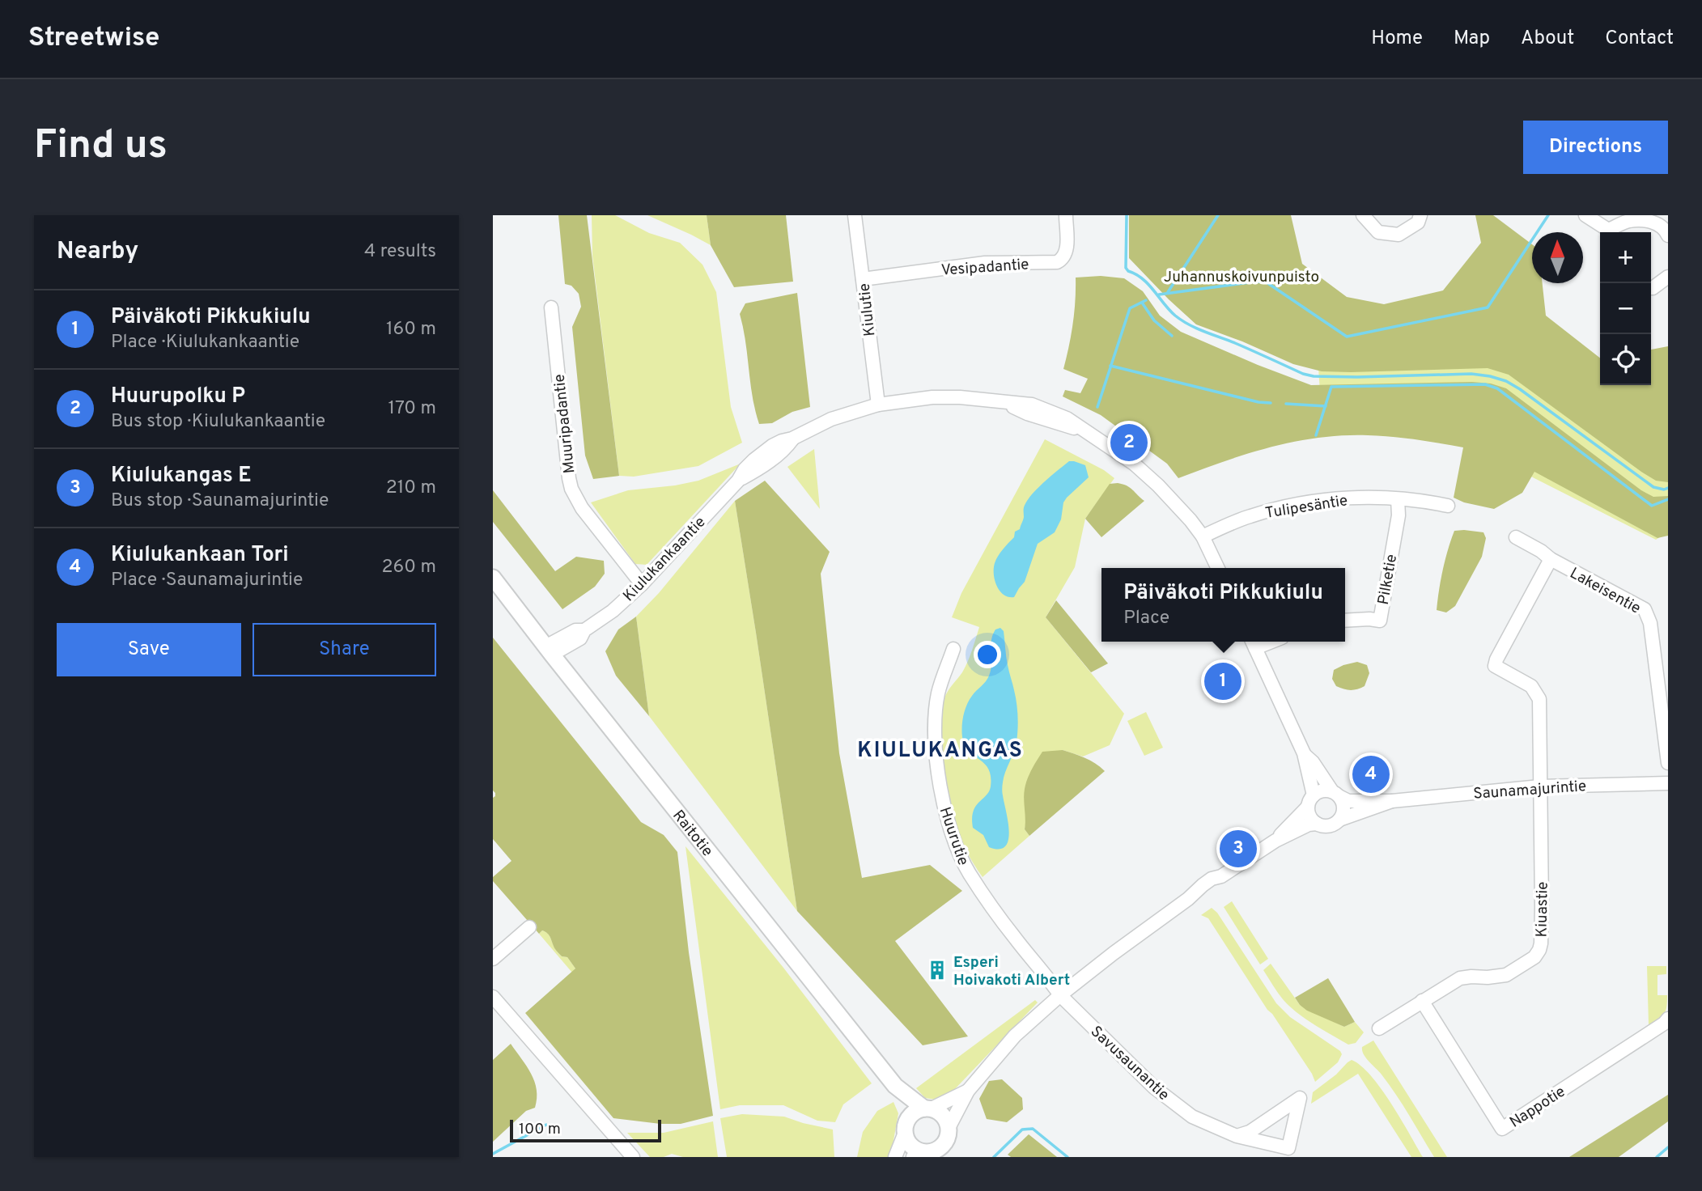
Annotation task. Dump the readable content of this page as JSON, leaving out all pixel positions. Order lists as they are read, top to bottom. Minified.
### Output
{"streets":{"main road":["Raitotie"],"street":["Vesipadantie","Kiulutie","Muuripadantie","Tulipesäntie","Kiulukankaantie","Pilketie","Lakeisentie","Saunamajurintie","Huurutie","Kiuastie","Savusaunantie","Nappotie"]},"crossings":[["Vesipadantie","Kiulutie"],["Kiulutie","Kiulukankaantie"],["Muuripadantie","Kiulukankaantie"],["Tulipesäntie","Kiulukankaantie"],["Tulipesäntie","Pilketie"],["Kiulukankaantie","Raitotie"],["Saunamajurintie","Kiuastie"],["Huurutie","Savusaunantie"],["Kiuastie","Nappotie"]],"districts":["KIULUKANGAS"],"parks":["Juhannuskoivunpuisto"],"places":{"building":["Esperi Hoivakoti Albert"]},"scale_bar":"100 m","north":"top","page":{"header":"Streetwise","nav":["Home","Map","About","Contact"],"buttons":["Directions",["Save","Share"]],"title":"Find us","heading":["Nearby","4 results"],"map_buttons":["+","−"],"list":[{"mark":"1","name":"Päiväkoti Pikkukiulu","note":"Place · Kiulukankaantie","value":"160 m"},{"mark":"2","name":"Huurupolku P","note":"Bus stop · Kiulukankaantie","value":"170 m"},{"mark":"3","name":"Kiulukangas E","note":"Bus stop · Saunamajurintie","value":"210 m"},{"mark":"4","name":"Kiulukankaan Tori","note":"Place · Saunamajurintie","value":"260 m"}],"pins":["2","1","4","3"],"popup":["Päiväkoti Pikkukiulu","Place"],"scale":"100 m"}}
